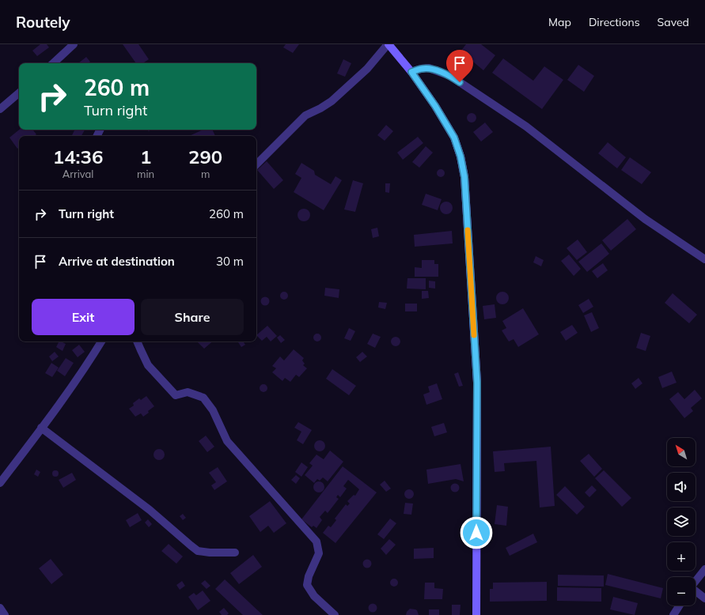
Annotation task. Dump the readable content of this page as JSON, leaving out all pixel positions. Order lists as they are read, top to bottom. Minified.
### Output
{"north":"top left","page":{"header":"Routely","nav":["Map","Directions","Saved"],"turn":["260 m","Turn right"],"eta":["14:36","Arrival","1","min","290","m"],"list":[{"name":"Turn right","value":"260 m"},{"name":"Arrive at destination","value":"30 m"}],"buttons":["Exit","Share"],"map_buttons":["+","−"]}}
